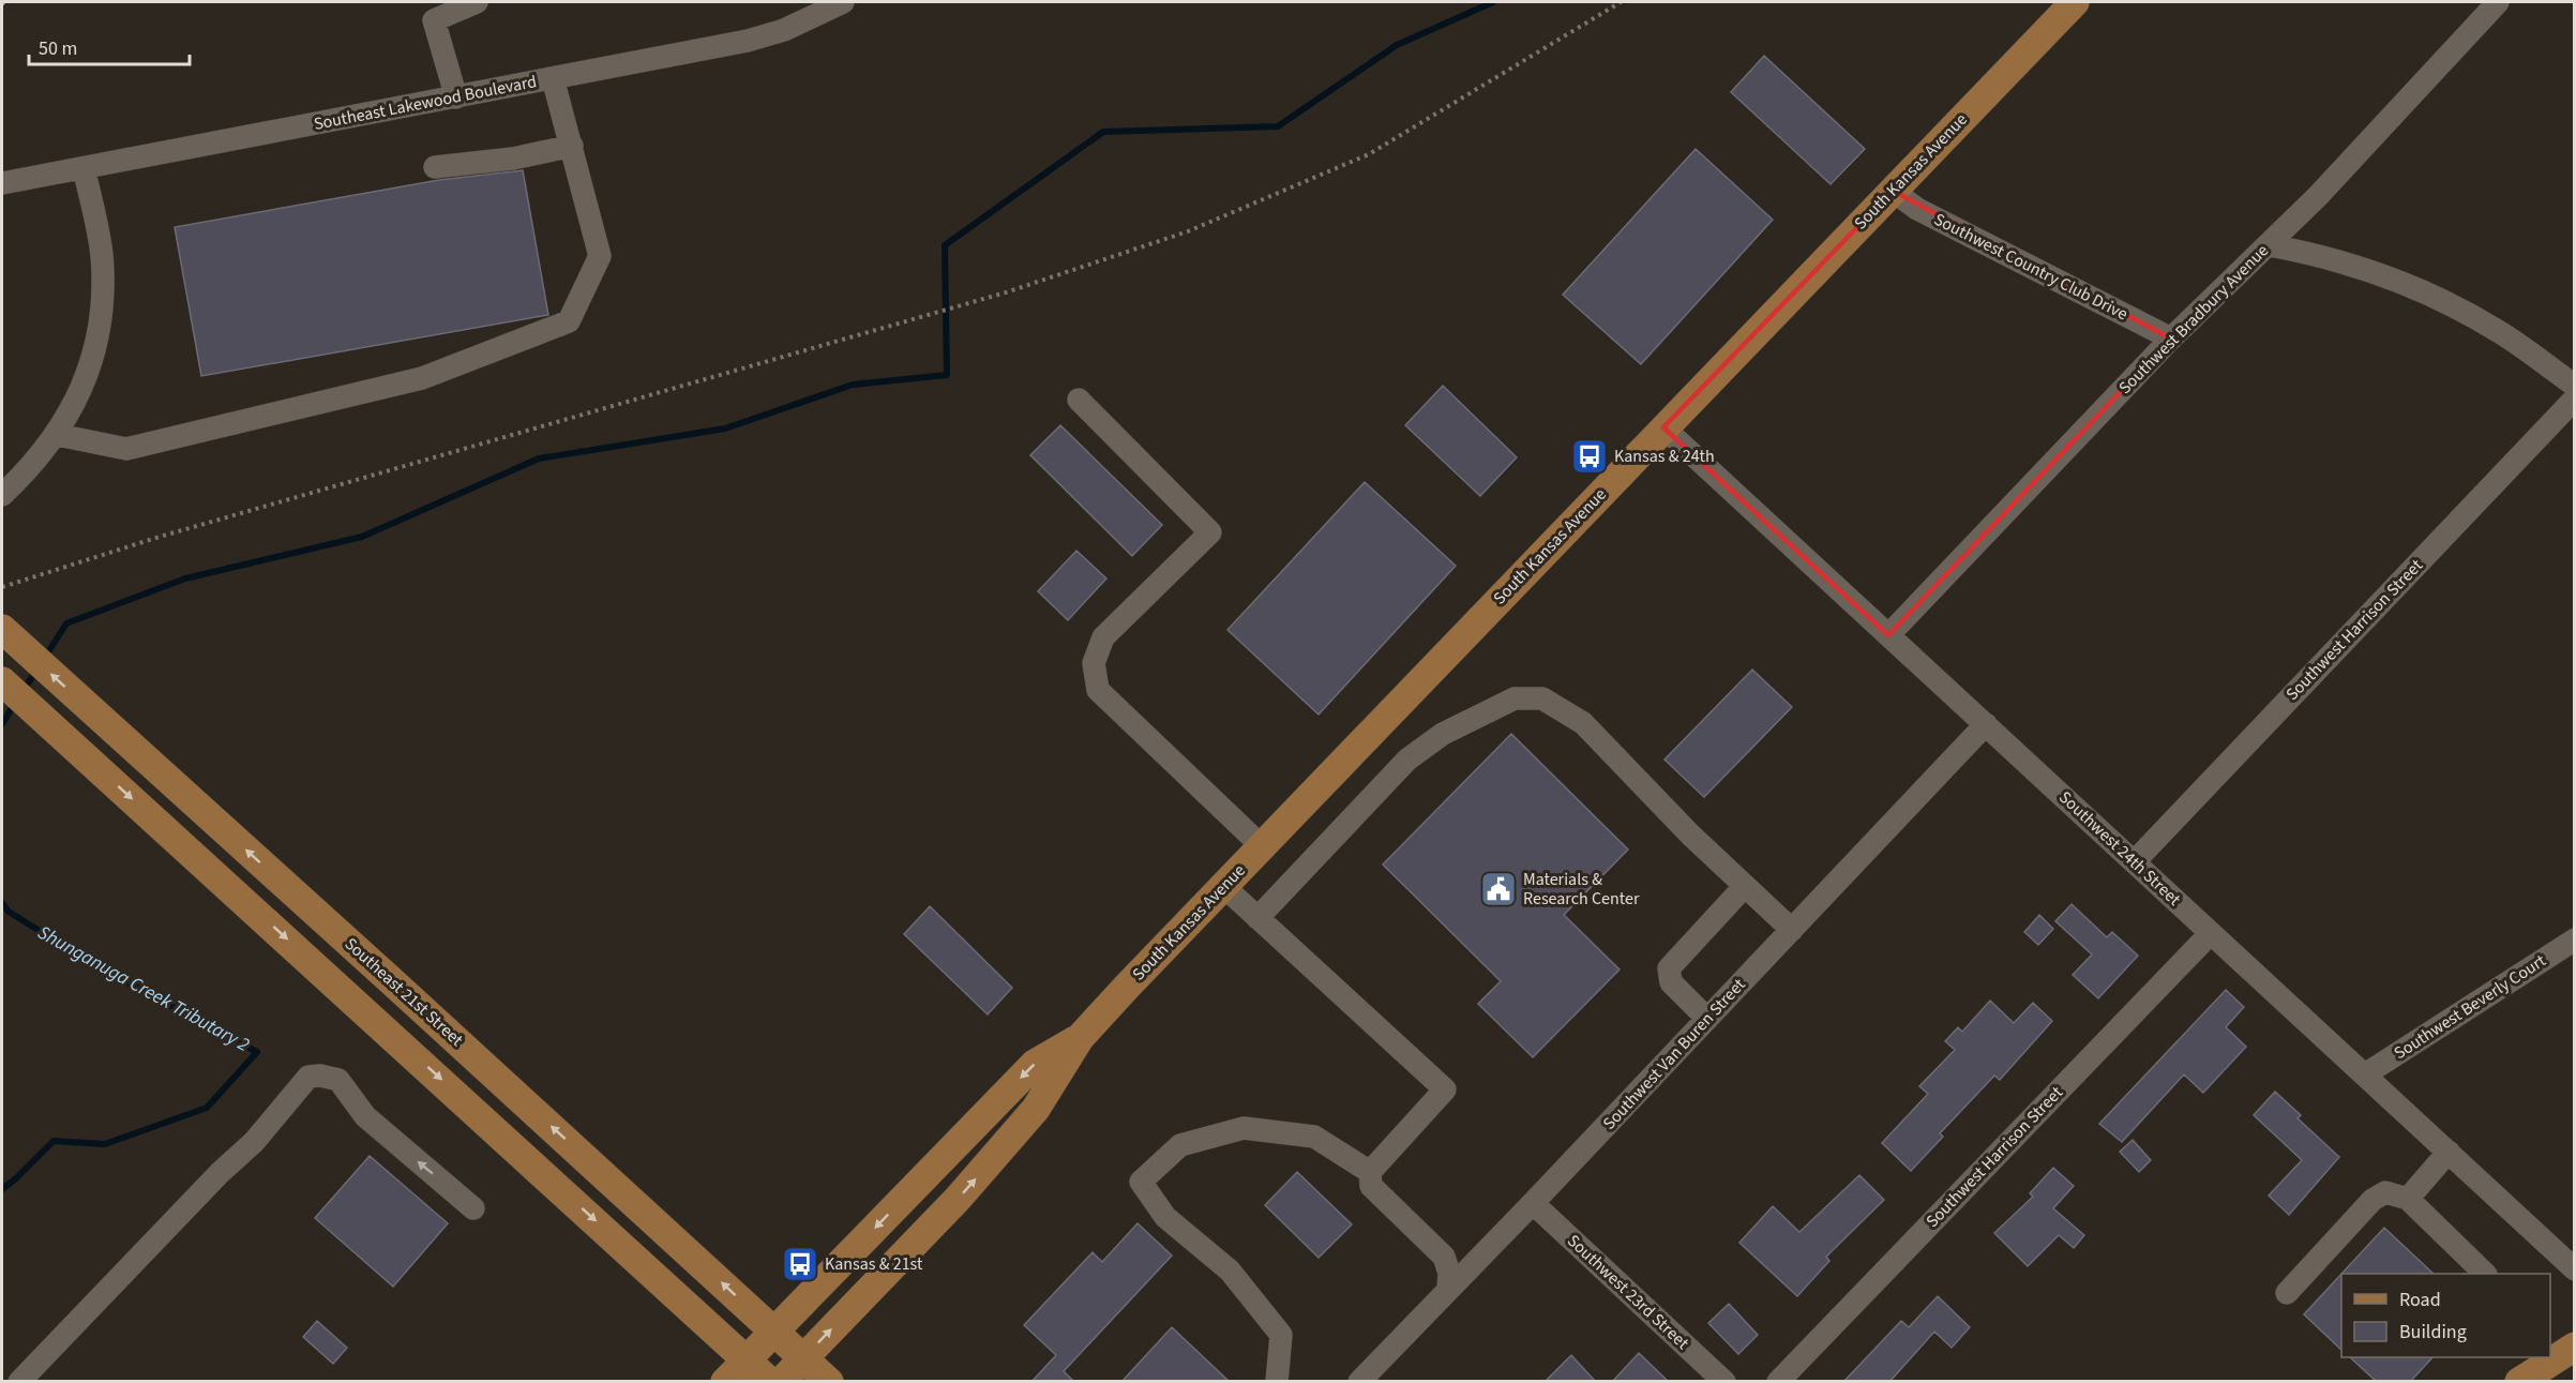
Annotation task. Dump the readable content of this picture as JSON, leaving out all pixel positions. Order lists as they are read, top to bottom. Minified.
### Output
{"streets":{"main road":["South Kansas Avenue","Southeast 21st Street"],"street":["Southeast Lakewood Boulevard","Southwest Country Club Drive","Southwest Bradbury Avenue","Southwest Harrison Street","Southwest 24th Street","Southwest Beverly Court","Southwest Van Buren Street","Southwest 23rd Street"]},"crossings":[["South Kansas Avenue","Southwest Country Club Drive"],["South Kansas Avenue","Southwest 24th Street"],["South Kansas Avenue","Southeast 21st Street"],["Southwest Country Club Drive","Southwest Bradbury Avenue"],["Southwest Bradbury Avenue","Southwest 24th Street"],["Southwest Harrison Street","Southwest 24th Street"],["Southwest 24th Street","Southwest Beverly Court"],["Southwest 24th Street","Southwest Van Buren Street"],["Southwest Van Buren Street","Southwest 23rd Street"]],"water":["Shunganuga Creek Tributary 2"],"places":{"bus stop":["Kansas & 24th","Kansas & 21st"],"public building":["Materials & Research Center"]},"legend":["Road","Building"],"scale_bar":"50 m"}
